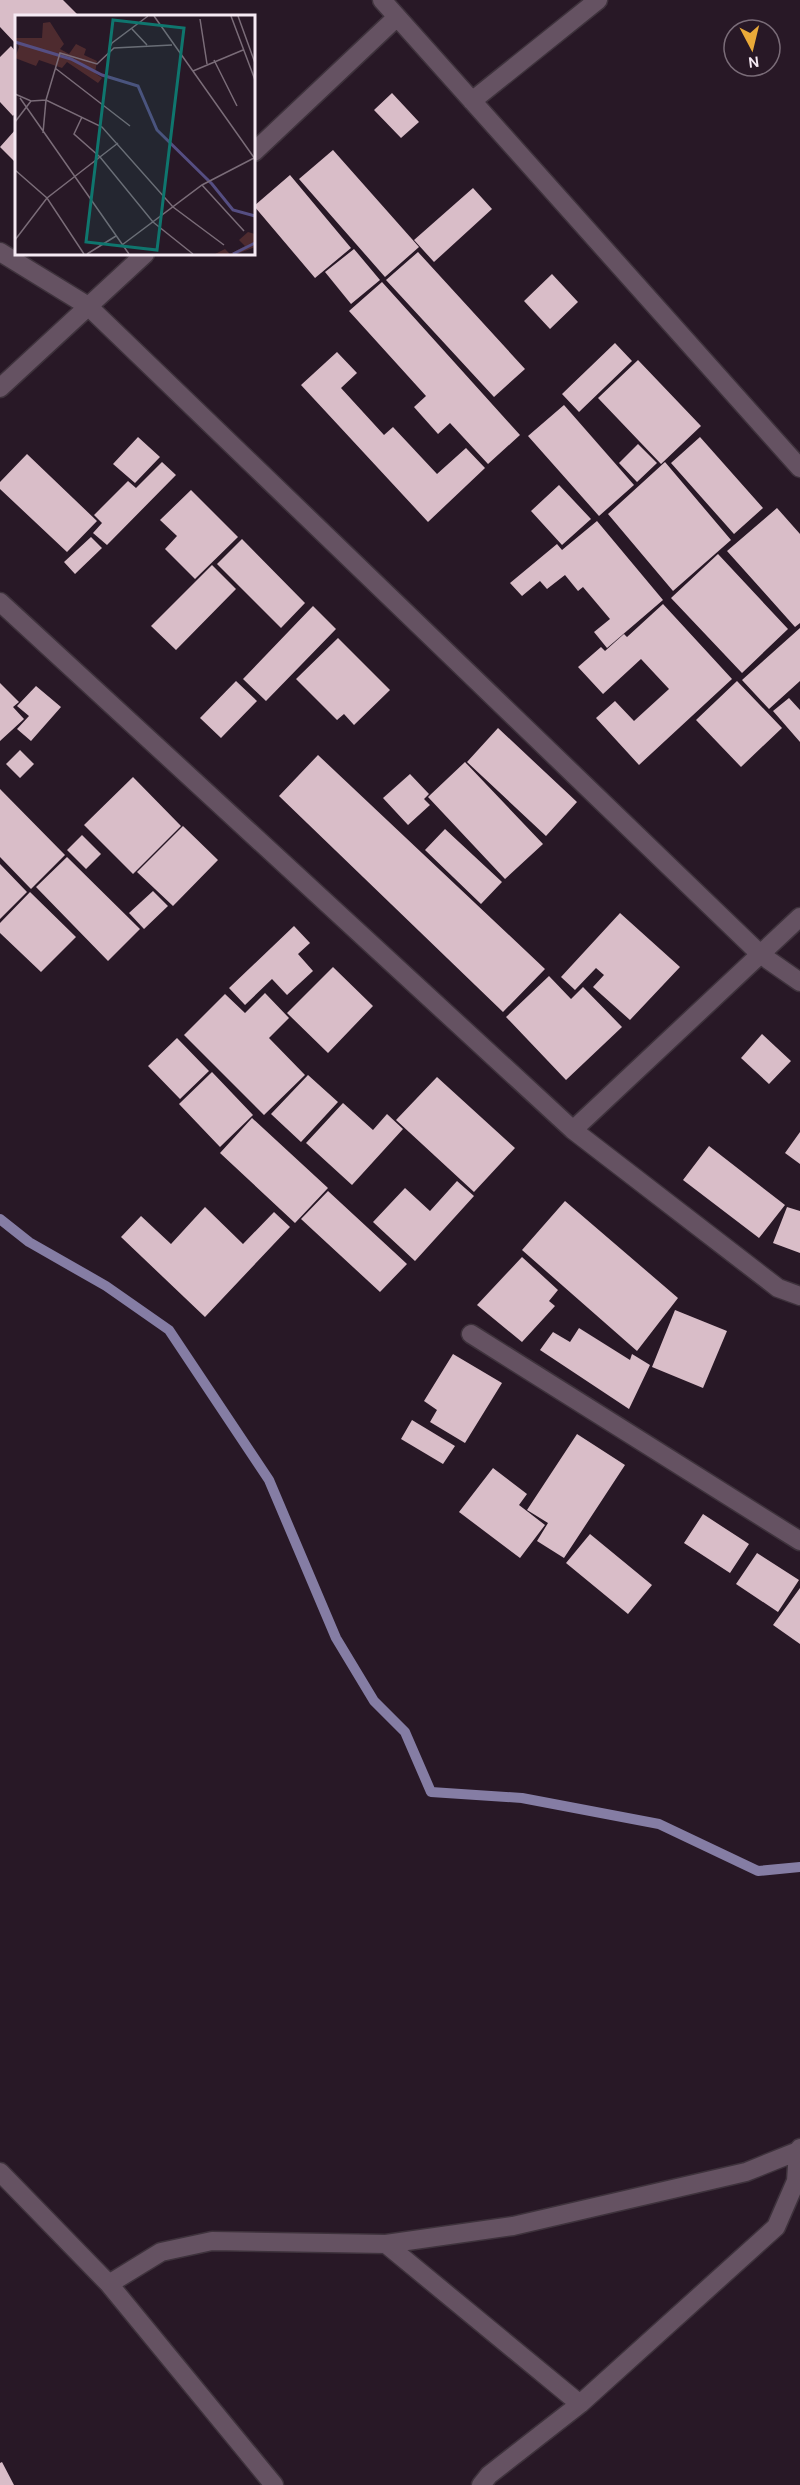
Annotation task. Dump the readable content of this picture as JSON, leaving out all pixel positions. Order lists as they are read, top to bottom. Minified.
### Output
{"north":"bottom"}
